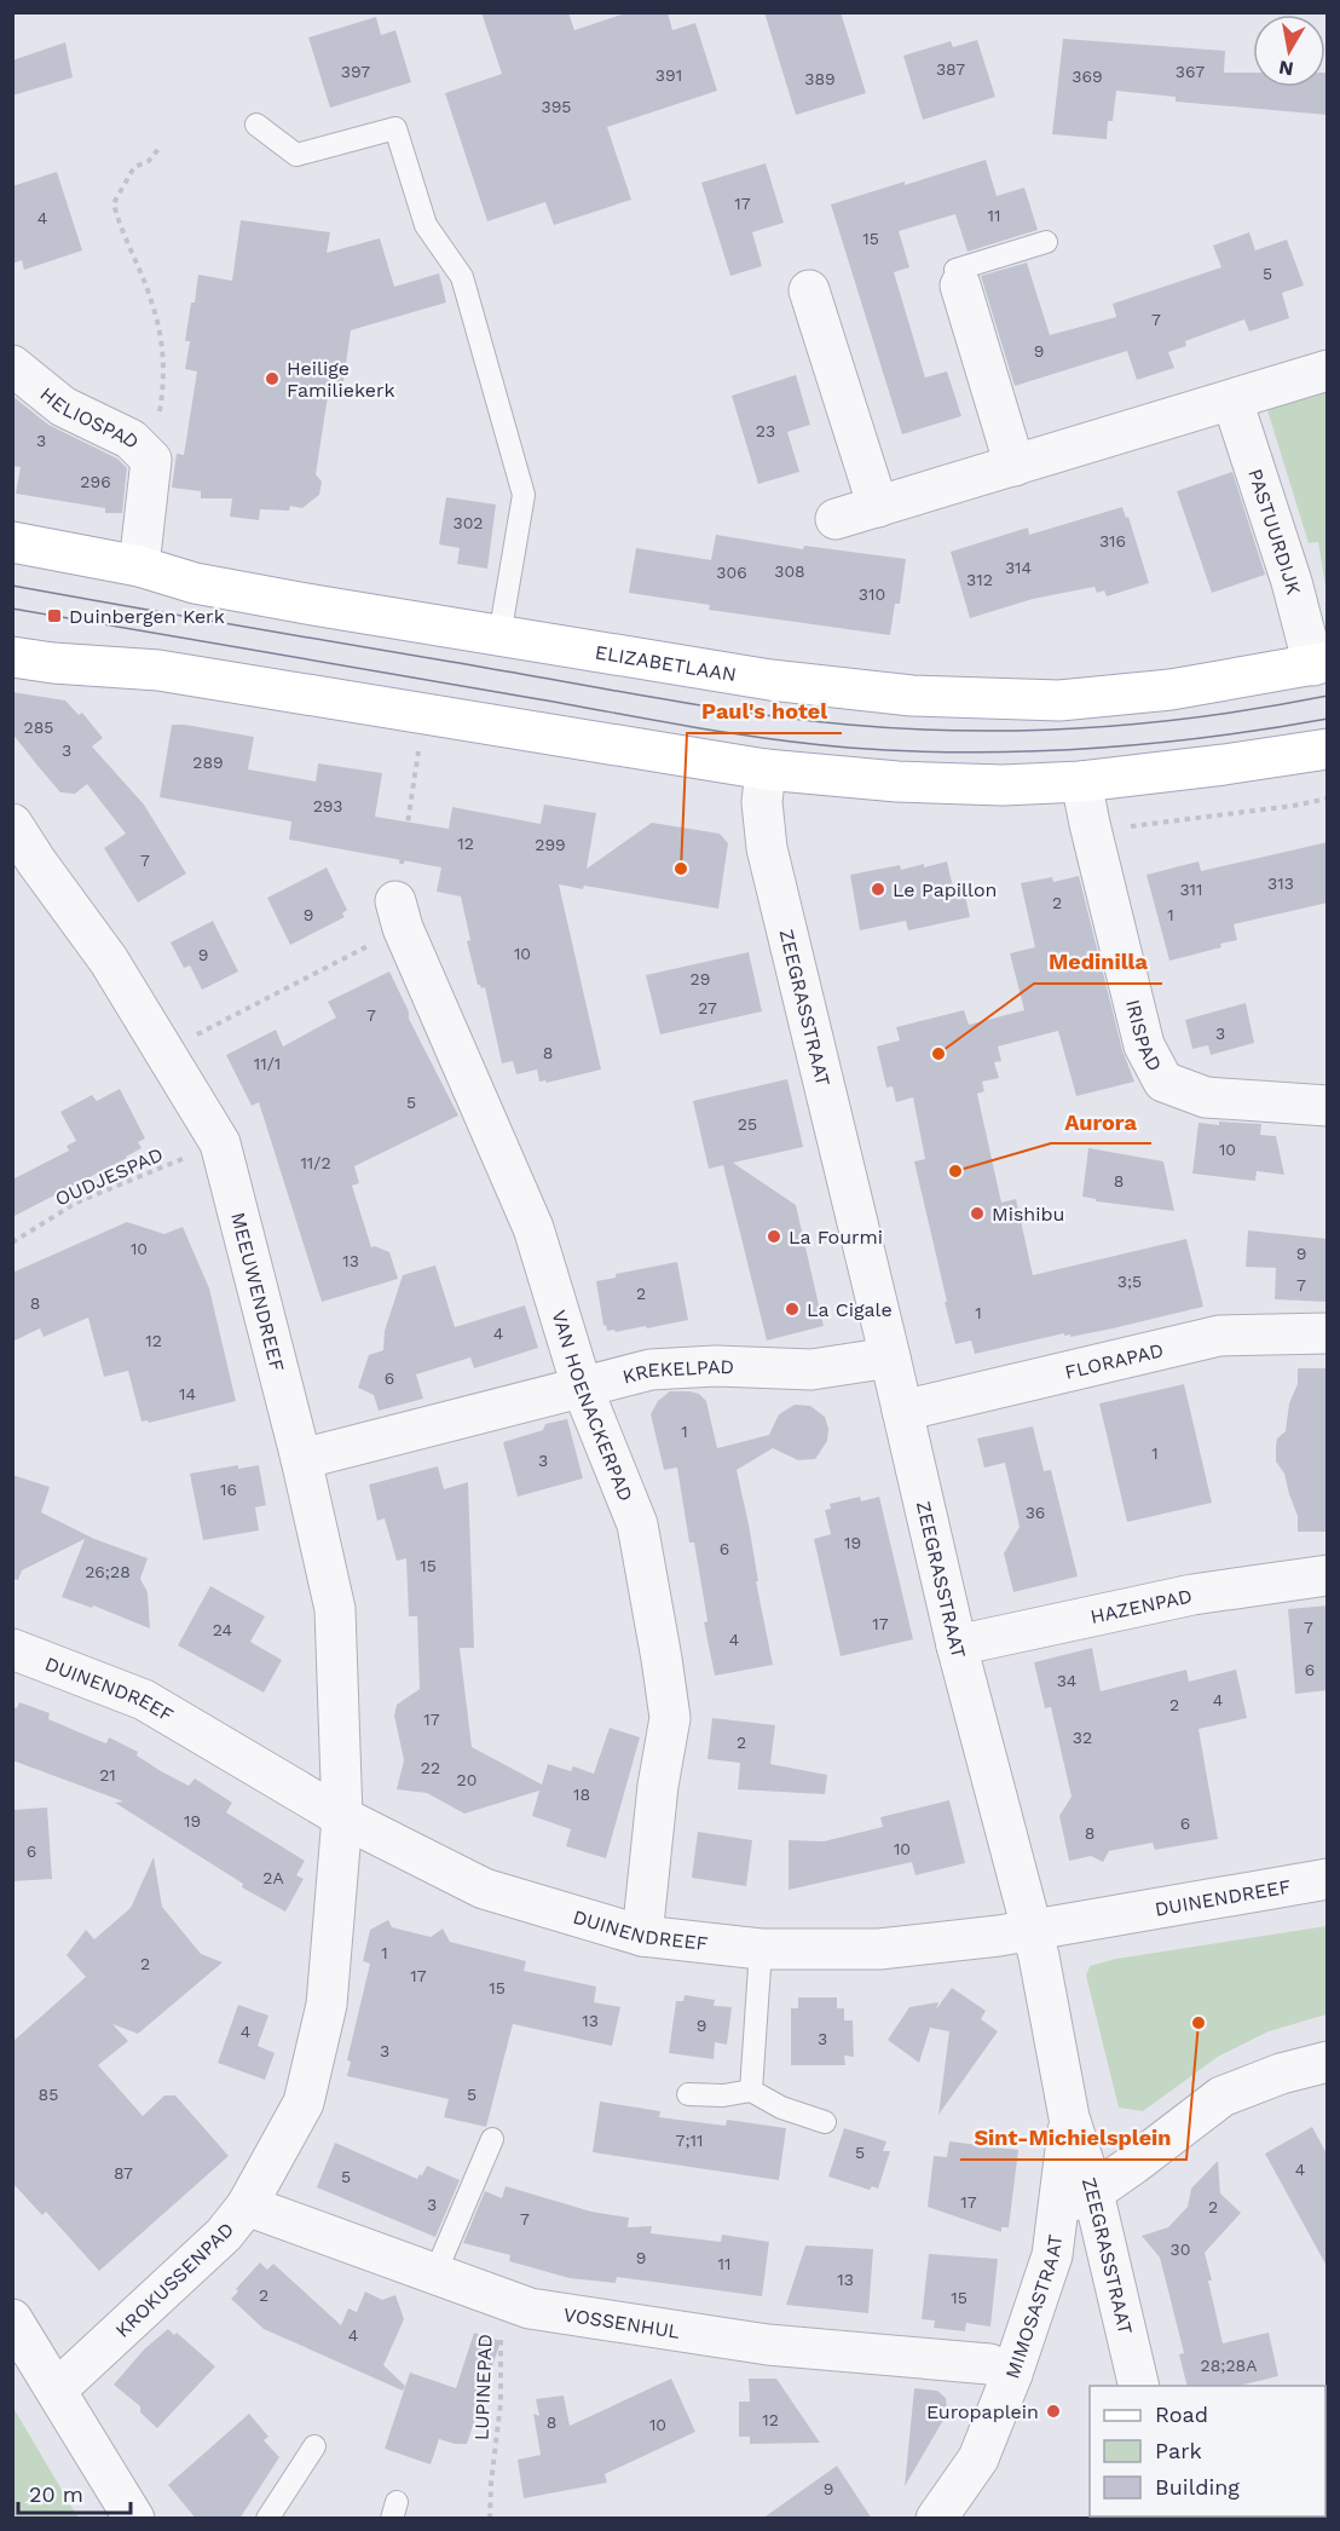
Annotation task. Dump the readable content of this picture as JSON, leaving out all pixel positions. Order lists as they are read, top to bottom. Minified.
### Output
{"streets":{"main road":["ELIZABETLAAN"],"street":["HELIOSPAD","PASTUURDIJK","ZEEGRASSTRAAT","IRISPAD","MEEUWENDREEF","FLORAPAD","KREKELPAD","VAN HOENACKERPAD","HAZENPAD","DUINENDREEF","KROKUSSENPAD","MIMOSASTRAAT","VOSSENHUL"],"path":["OUDJESPAD","LUPINEPAD"]},"crossings":[["HELIOSPAD","ELIZABETLAAN"],["PASTUURDIJK","ELIZABETLAAN"],["ZEEGRASSTRAAT","FLORAPAD"],["ZEEGRASSTRAAT","KREKELPAD"],["ZEEGRASSTRAAT","HAZENPAD"],["ZEEGRASSTRAAT","DUINENDREEF"],["ZEEGRASSTRAAT","MIMOSASTRAAT"],["OUDJESPAD","MEEUWENDREEF"],["MEEUWENDREEF","KREKELPAD"],["MEEUWENDREEF","DUINENDREEF"],["MEEUWENDREEF","KROKUSSENPAD"],["KREKELPAD","VAN HOENACKERPAD"],["VAN HOENACKERPAD","DUINENDREEF"],["DUINENDREEF","KROKUSSENPAD"],["KROKUSSENPAD","VOSSENHUL"],["MIMOSASTRAAT","VOSSENHUL"],["VOSSENHUL","LUPINEPAD"]],"places":{"other":["Heilige Familiekerk","Paul's hotel","Le Papillon","Medinilla","Aurora","Mishibu","La Fourmi","La Cigale","Sint-Michielsplein","Europaplein"],"transit":["Duinbergen Kerk"]},"house_numbers":["387","397","367","391","369","389","395","17","11","4","15","5","7","9","23","3","296","302","316","314","308","306","312","310","285","3","289","293","12","299","7","313","311","2","9","1","10","9","29","27","7","3","8","11/1","5","25","10","11/2","8","10","9","13","3;5","7","2","8","1","4","12","6","14","1","1","3","16","36","19","6","15","26;28","17","7","24","4","6","34","4","2","17","32","2","22","21","20","18","19","6","8","10","6","2A","1","2","17","15","13","9","4","3","3","85","5","7;11","5","4","87","5","17","3","2","7","30","9","11","13","2","15","4","28;28A","12","8","10","9"],"legend":["Road","Park","Building"],"scale_bar":"20 m","north":"bottom"}
